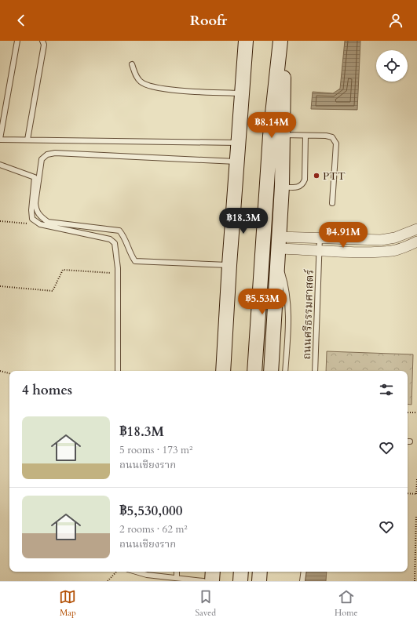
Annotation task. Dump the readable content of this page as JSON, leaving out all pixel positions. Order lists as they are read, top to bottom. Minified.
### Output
{"streets":{"lane":["ถนนศรีธรรมศาสตร์"]},"places":["PTT"],"page":{"header":"Roofr","price":["฿8.14M","฿18.3M","฿4.91M","฿5.53M"],"heading":"4 homes","list":[{"name":"฿18.3M","note":"5 rooms · 173 m² · ถนนเชียงราก"},{"name":"฿5,530,000","note":"2 rooms · 62 m² · ถนนเชียงราก"}],"tabs":["Map","Saved","Home"]}}
